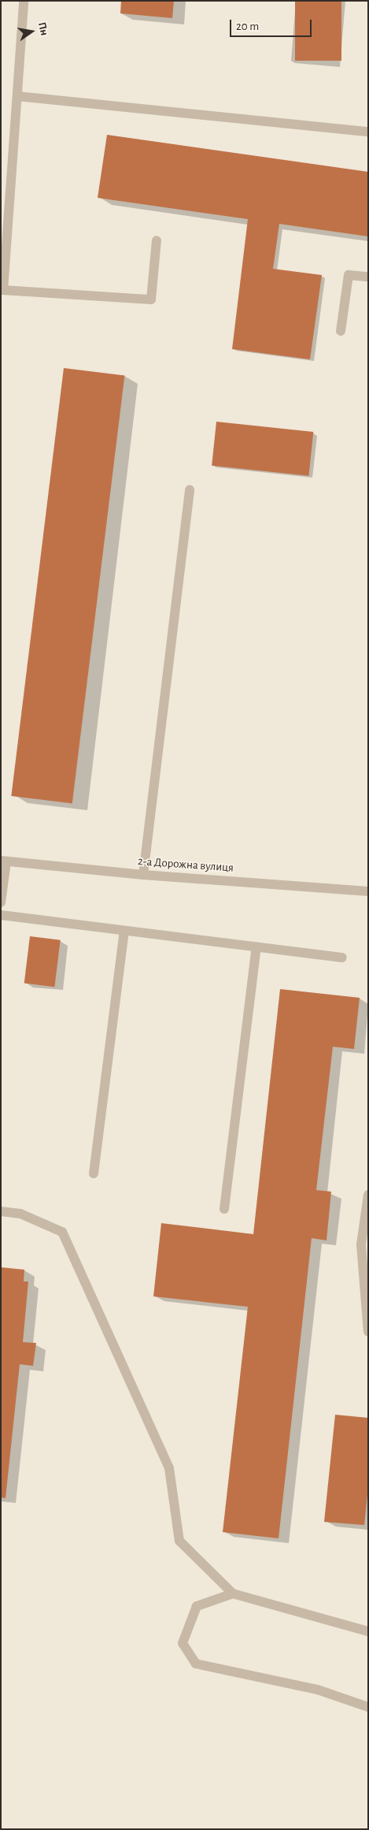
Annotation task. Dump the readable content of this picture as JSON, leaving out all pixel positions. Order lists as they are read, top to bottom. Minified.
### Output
{"streets":{"street":["2-а Дорожна вулиця"]},"scale_bar":"20 m","north":"right"}
